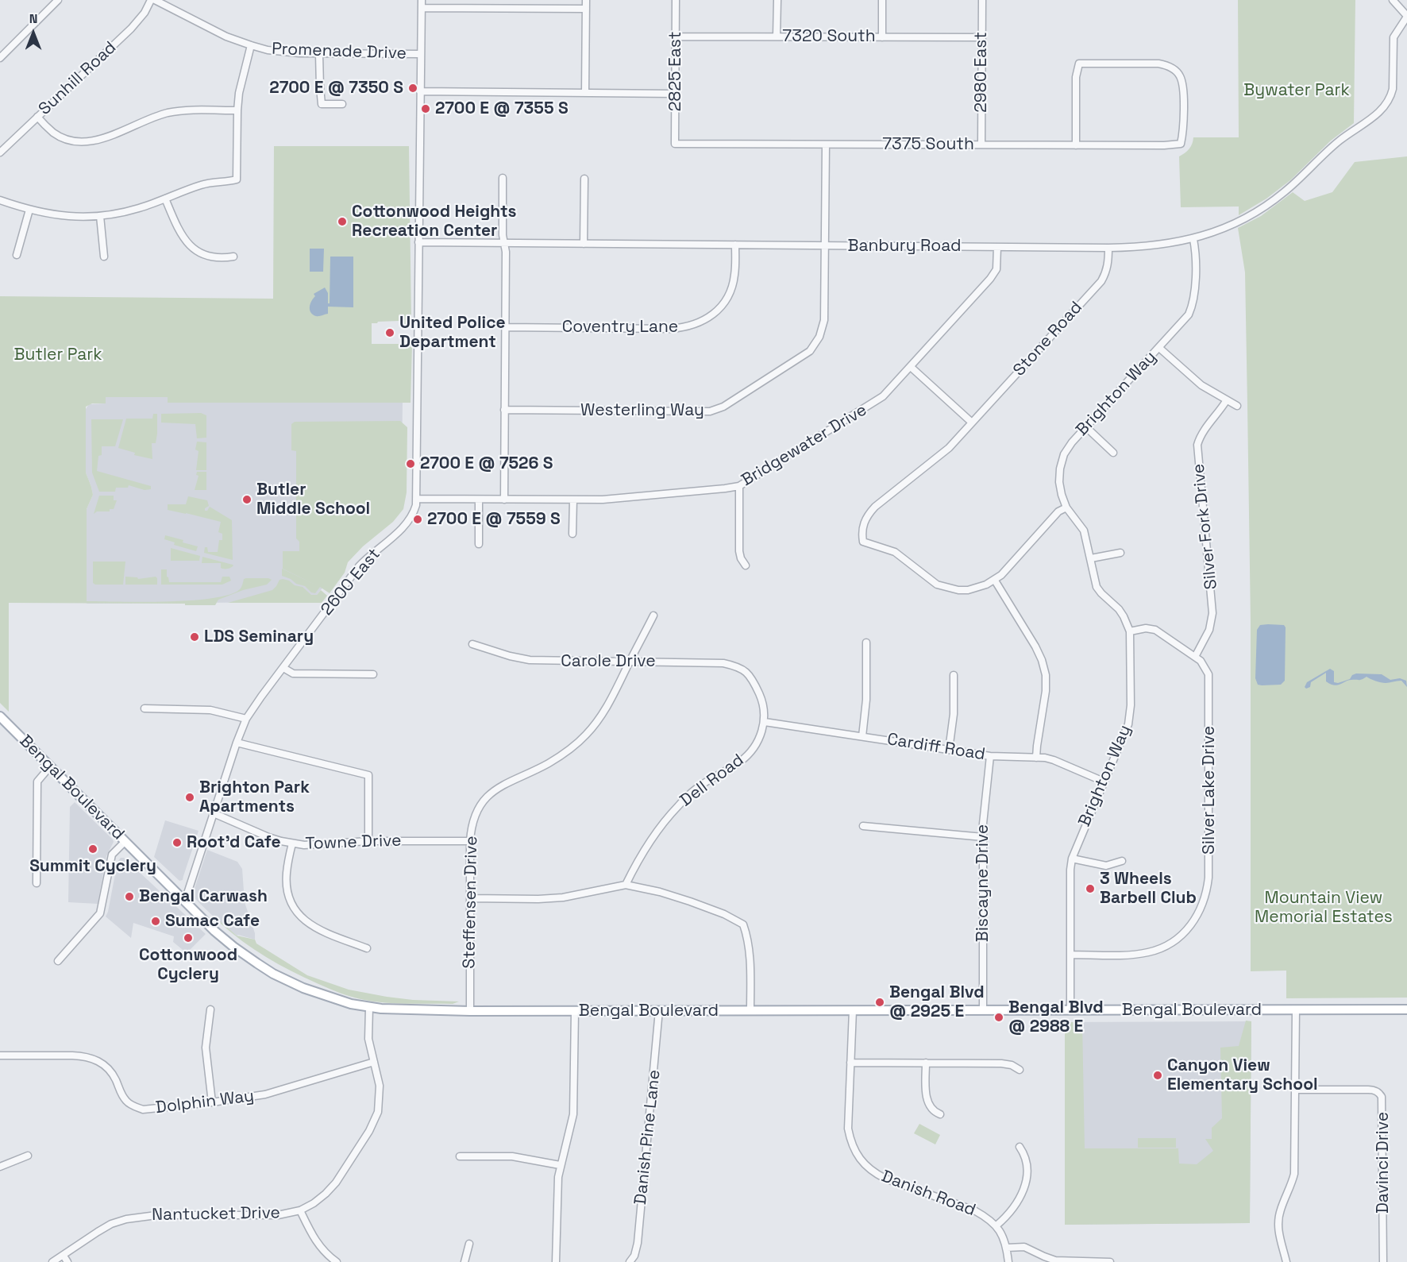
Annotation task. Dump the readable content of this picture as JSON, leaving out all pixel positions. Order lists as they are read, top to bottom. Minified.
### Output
{"streets":{"main road":["Bengal Boulevard"],"street":["7320 South","Promenade Drive","2825 East","2980 East","Sunhill Road","7375 South","Banbury Road","Coventry Lane","Stone Road","Brighton Way","Westerling Way","Bridgewater Drive","Silver Fork Drive","2600 East","Carole Drive","Cardiff Road","Dell Road","Silver Lake Drive","Towne Drive","Biscayne Drive","Steffensen Drive","Dolphin Way","Danish Pine Lane","Davinci Drive","Danish Road","Nantucket Drive"]},"crossings":[["7320 South","2825 East"],["7320 South","2980 East"],["Promenade Drive","2600 East"],["2825 East","7375 South"],["2980 East","7375 South"],["7375 South","Westerling Way"],["Banbury Road","Coventry Lane"],["Banbury Road","Stone Road"],["Banbury Road","Brighton Way"],["Banbury Road","Westerling Way"],["Banbury Road","Bridgewater Drive"],["Banbury Road","2600 East"],["Brighton Way","Cardiff Road"],["Brighton Way","Bengal Boulevard"],["Brighton Way","Silver Lake Drive"],["Bridgewater Drive","2600 East"],["Silver Fork Drive","Silver Lake Drive"],["2600 East","Bengal Boulevard"],["2600 East","Towne Drive"],["Carole Drive","Dell Road"],["Carole Drive","Steffensen Drive"],["Cardiff Road","Dell Road"],["Cardiff Road","Biscayne Drive"],["Bengal Boulevard","Biscayne Drive"],["Bengal Boulevard","Steffensen Drive"],["Bengal Boulevard","Danish Pine Lane"],["Bengal Boulevard","Danish Road"],["Bengal Boulevard","Nantucket Drive"],["Towne Drive","Steffensen Drive"],["Dolphin Way","Nantucket Drive"]],"parks":["Bywater Park","Butler Park","Mountain View Memorial Estates"],"places":["2700 E @ 7350 S","2700 E @ 7355 S","Cottonwood Heights Recreation Center","United Police Department","2700 E @ 7526 S","Butler Middle School","2700 E @ 7559 S","LDS Seminary","Brighton Park Apartments","Root'd Cafe","Summit Cyclery","3 Wheels Barbell Club","Bengal Carwash","Sumac Cafe","Cottonwood Cyclery","Bengal Blvd @ 2925 E","Bengal Blvd @ 2988 E","Canyon View Elementary School"],"north":"top"}
